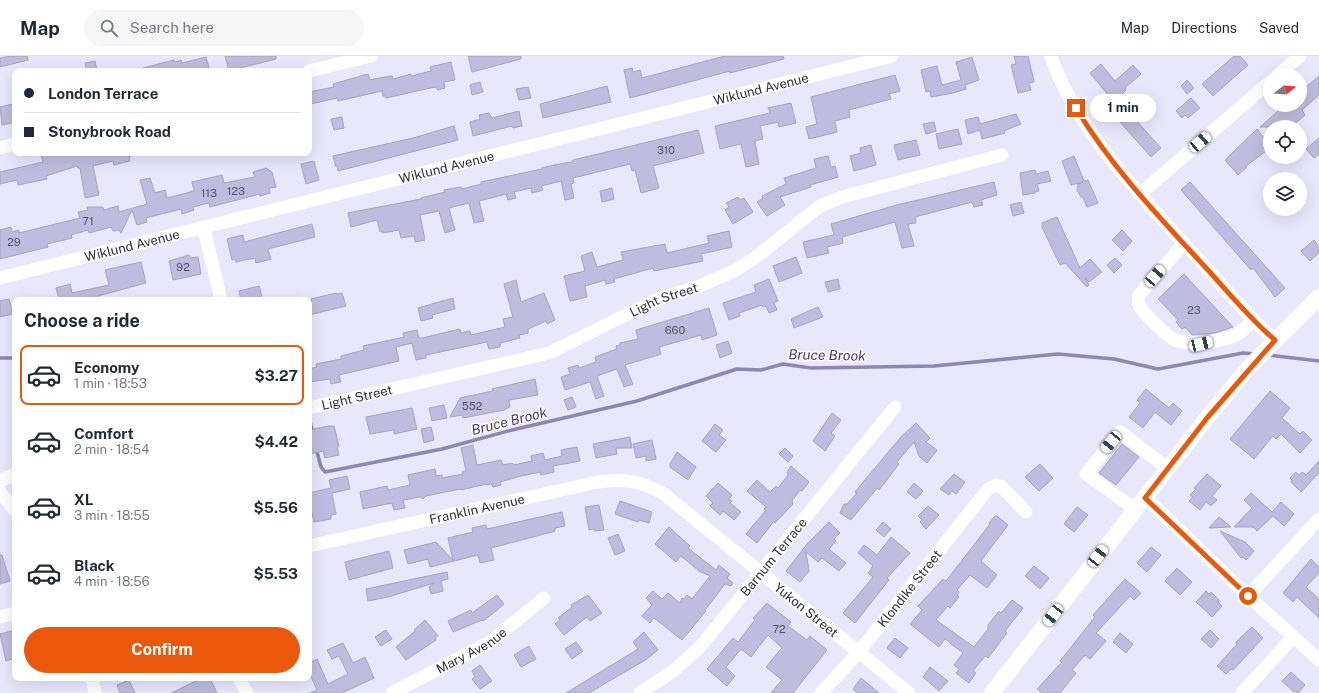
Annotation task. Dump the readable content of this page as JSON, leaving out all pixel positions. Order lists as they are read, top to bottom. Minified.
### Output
{"streets":{"street":["Wiklund Avenue","Light Street","Franklin Avenue","Barnum Terrace","Klondike Street","Yukon Street","Mary Avenue"]},"crossings":[["Franklin Avenue","Yukon Street"],["Barnum Terrace","Yukon Street"],["Klondike Street","Yukon Street"]],"water":["Bruce Brook"],"house_numbers":["310","123","113","71","29","92","23","660","552","72"],"north":"right","page":{"header":"Map","search":"Search here","nav":["Map","Directions","Saved"],"banner":["London Terrace","Stonybrook Road"],"bubble":"1 min","heading":"Choose a ride","list":[{"name":"Economy","note":"1 min · 18:53","value":"$3.27"},{"name":"Comfort","note":"2 min · 18:54","value":"$4.42"},{"name":"XL","note":"3 min · 18:55","value":"$5.56"},{"name":"Black","note":"4 min · 18:56","value":"$5.53"}],"buttons":"Confirm"}}
